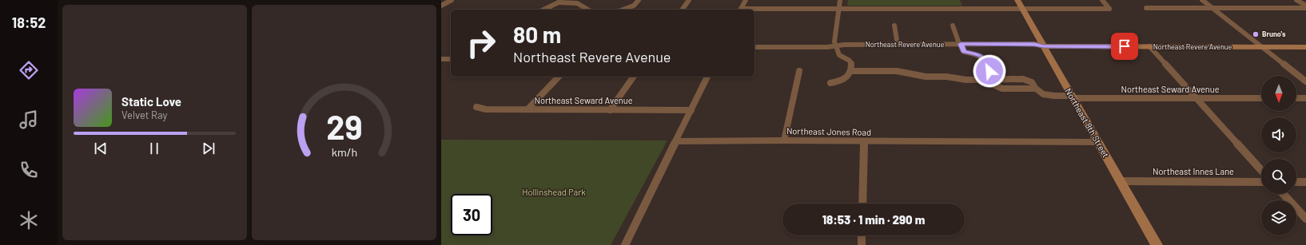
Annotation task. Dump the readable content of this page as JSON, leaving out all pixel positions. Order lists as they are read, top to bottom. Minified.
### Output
{"streets":{"main road":["Northeast Revere Avenue","Northeast 8th Street"],"street":["Northeast Seward Avenue","Northeast Jones Road","Northeast Innes Lane"]},"crossings":[["Northeast Revere Avenue","Northeast 8th Street"],["Northeast Seward Avenue","Northeast 8th Street"],["Northeast 8th Street","Northeast Jones Road"],["Northeast 8th Street","Northeast Innes Lane"]],"parks":["Hollinshead Park"],"places":["Bruno's"],"north":"bottom","page":{"tabs":"18:52","turn":["80 m","Northeast Revere Avenue"],"song":["Static Love","Velvet Ray"],"limit":"30","trip":"18:53 · 1 min · 290 m","gauge":["29","km/h"]}}
